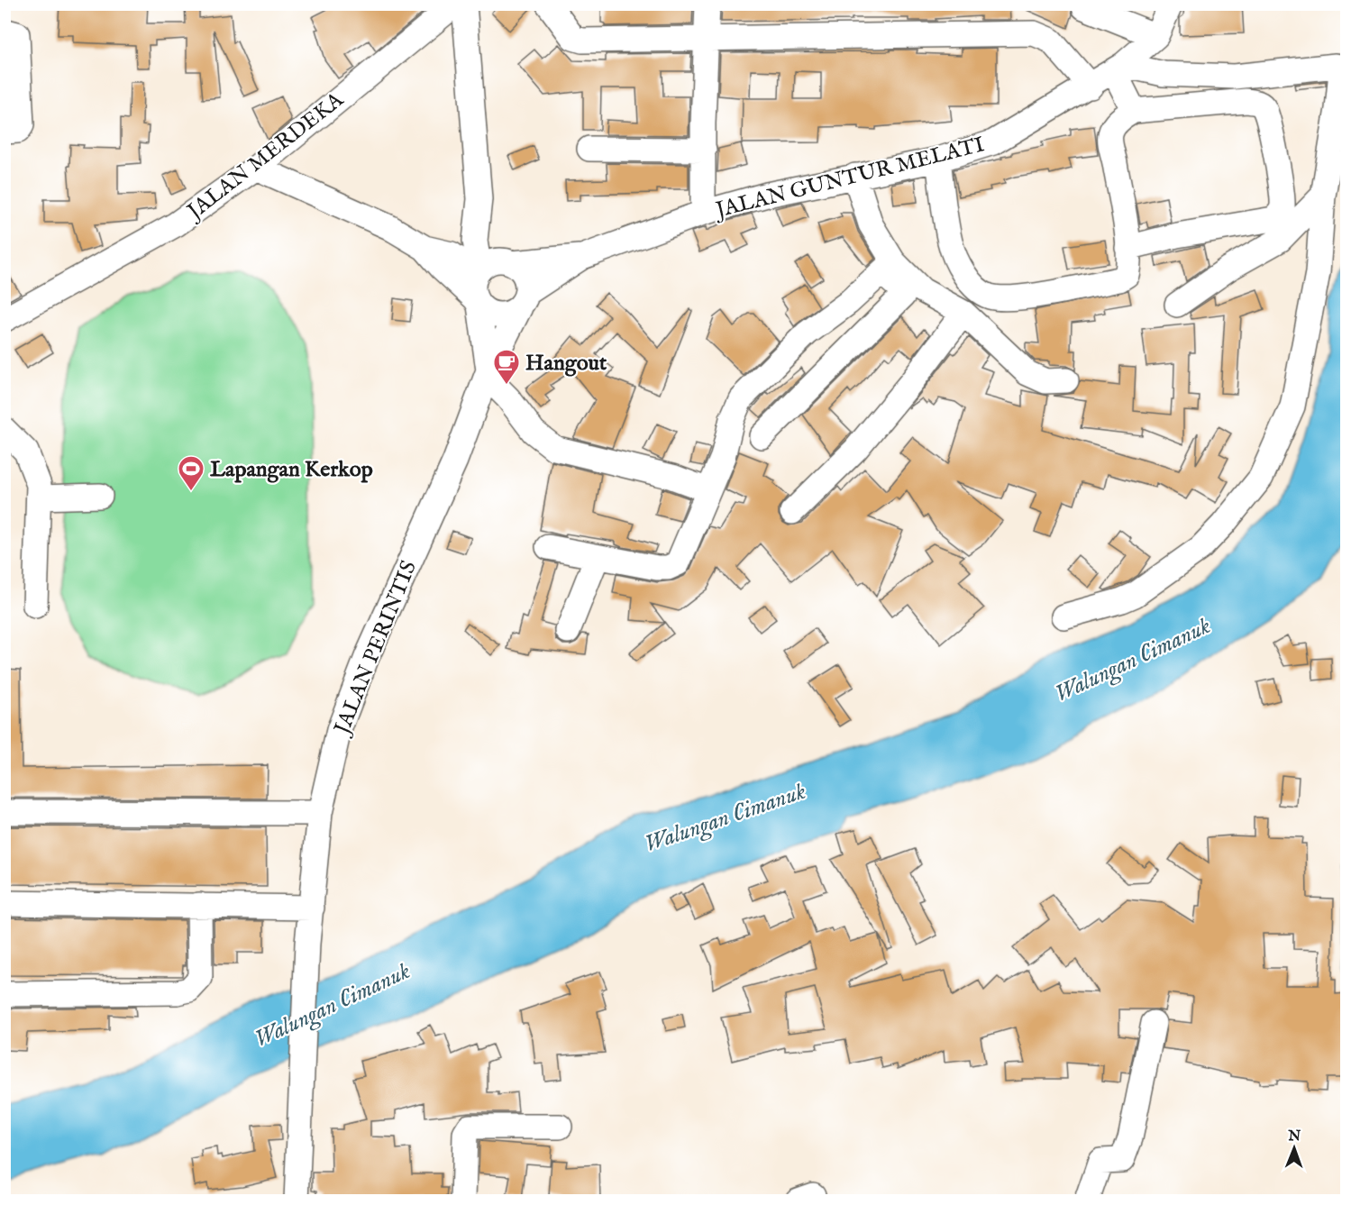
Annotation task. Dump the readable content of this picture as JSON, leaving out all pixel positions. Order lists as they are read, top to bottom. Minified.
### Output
{"streets":{"street":["JALAN MERDEKA","JALAN GUNTUR MELATI","JALAN PERINTIS"]},"crossings":[["JALAN GUNTUR MELATI","JALAN PERINTIS"]],"water":["Walungan Cimanuk"],"places":{"cafe":["Hangout"],"sports":["Lapangan Kerkop"]},"north":"top"}
